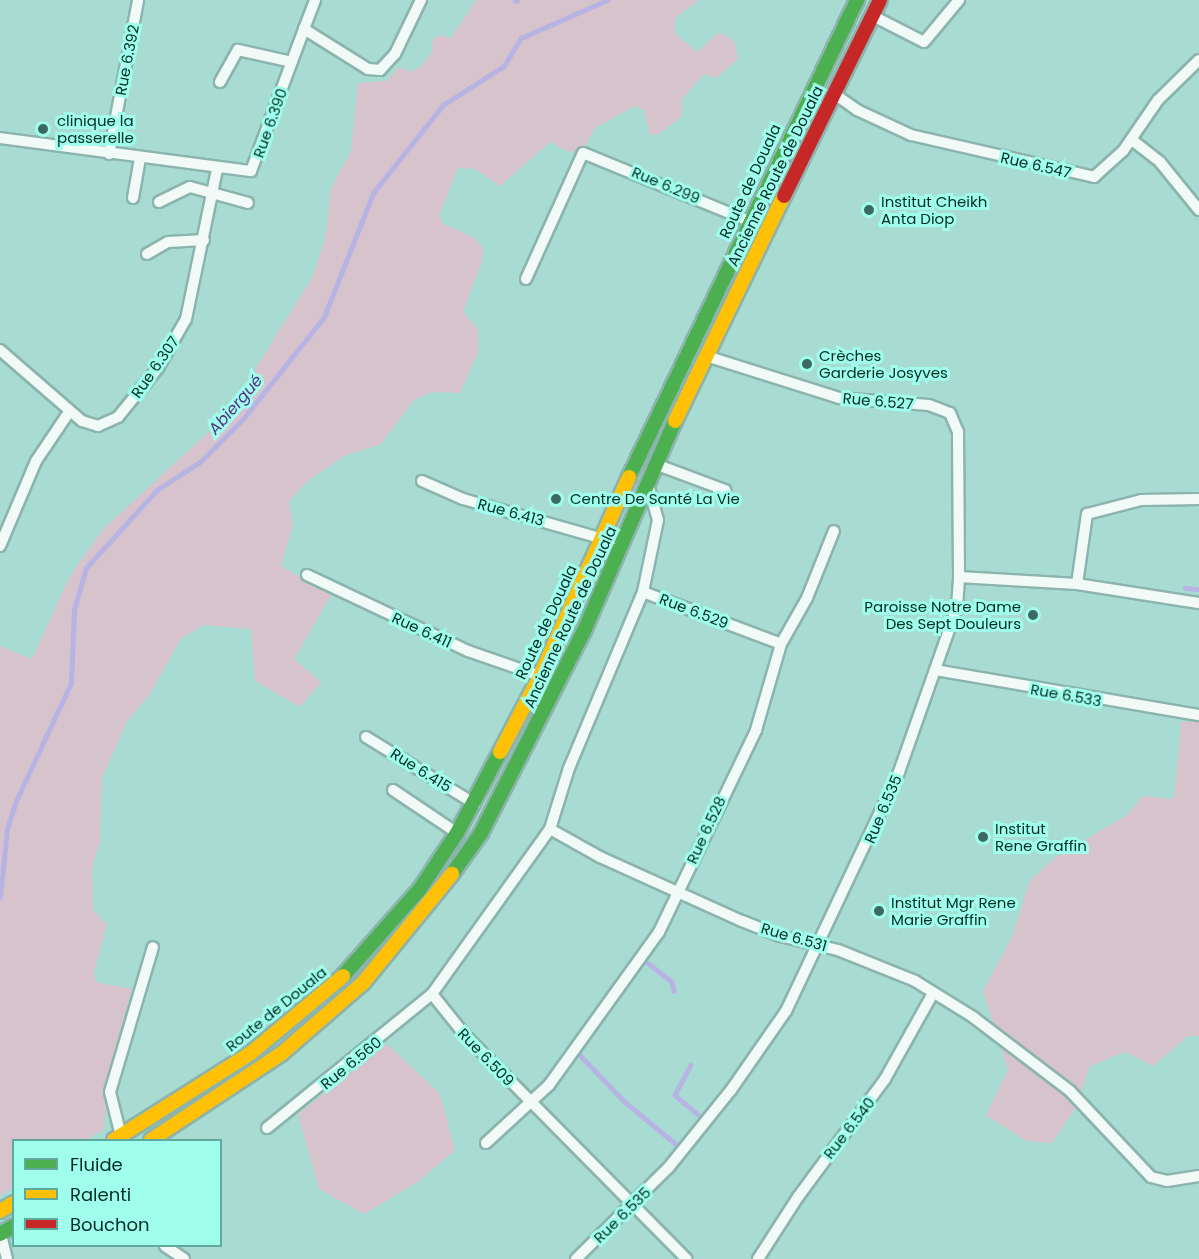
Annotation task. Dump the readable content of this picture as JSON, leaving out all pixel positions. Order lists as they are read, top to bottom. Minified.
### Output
{"streets":{"main road":["Ancienne Route de Douala","Route de Douala"],"street":["Rue 6.392","Rue 6.390","Rue 6.547","Rue 6.299","Rue 6.307","Rue 6.527","Rue 6.413","Rue 6.529","Rue 6.411","Rue 6.533","Rue 6.415","Rue 6.535","Rue 6.528","Rue 6.531","Rue 6.509","Rue 6.560","Rue 6.540"]},"crossings":[["Rue 6.392","Rue 6.390"],["Rue 6.390","Rue 6.307"],["Rue 6.547","Ancienne Route de Douala"],["Ancienne Route de Douala","Rue 6.527"],["Ancienne Route de Douala","Rue 6.529"],["Route de Douala","Rue 6.299"],["Route de Douala","Rue 6.413"],["Route de Douala","Rue 6.411"],["Route de Douala","Rue 6.415"],["Rue 6.527","Rue 6.535"],["Rue 6.529","Rue 6.528"],["Rue 6.533","Rue 6.535"],["Rue 6.535","Rue 6.531"],["Rue 6.535","Rue 6.509"],["Rue 6.528","Rue 6.531"],["Rue 6.528","Rue 6.509"],["Rue 6.531","Rue 6.540"],["Rue 6.509","Rue 6.560"]],"water":["Abiergué"],"places":["clinique la passerelle","Institut Cheikh Anta Diop","Crèches Garderie Josyves","Centre De Santé La Vie","Paroisse Notre Dame Des Sept Douleurs","Institut Rene Graffin","Institut Mgr Rene Marie Graffin"],"legend":["Fluide","Ralenti","Bouchon"]}
